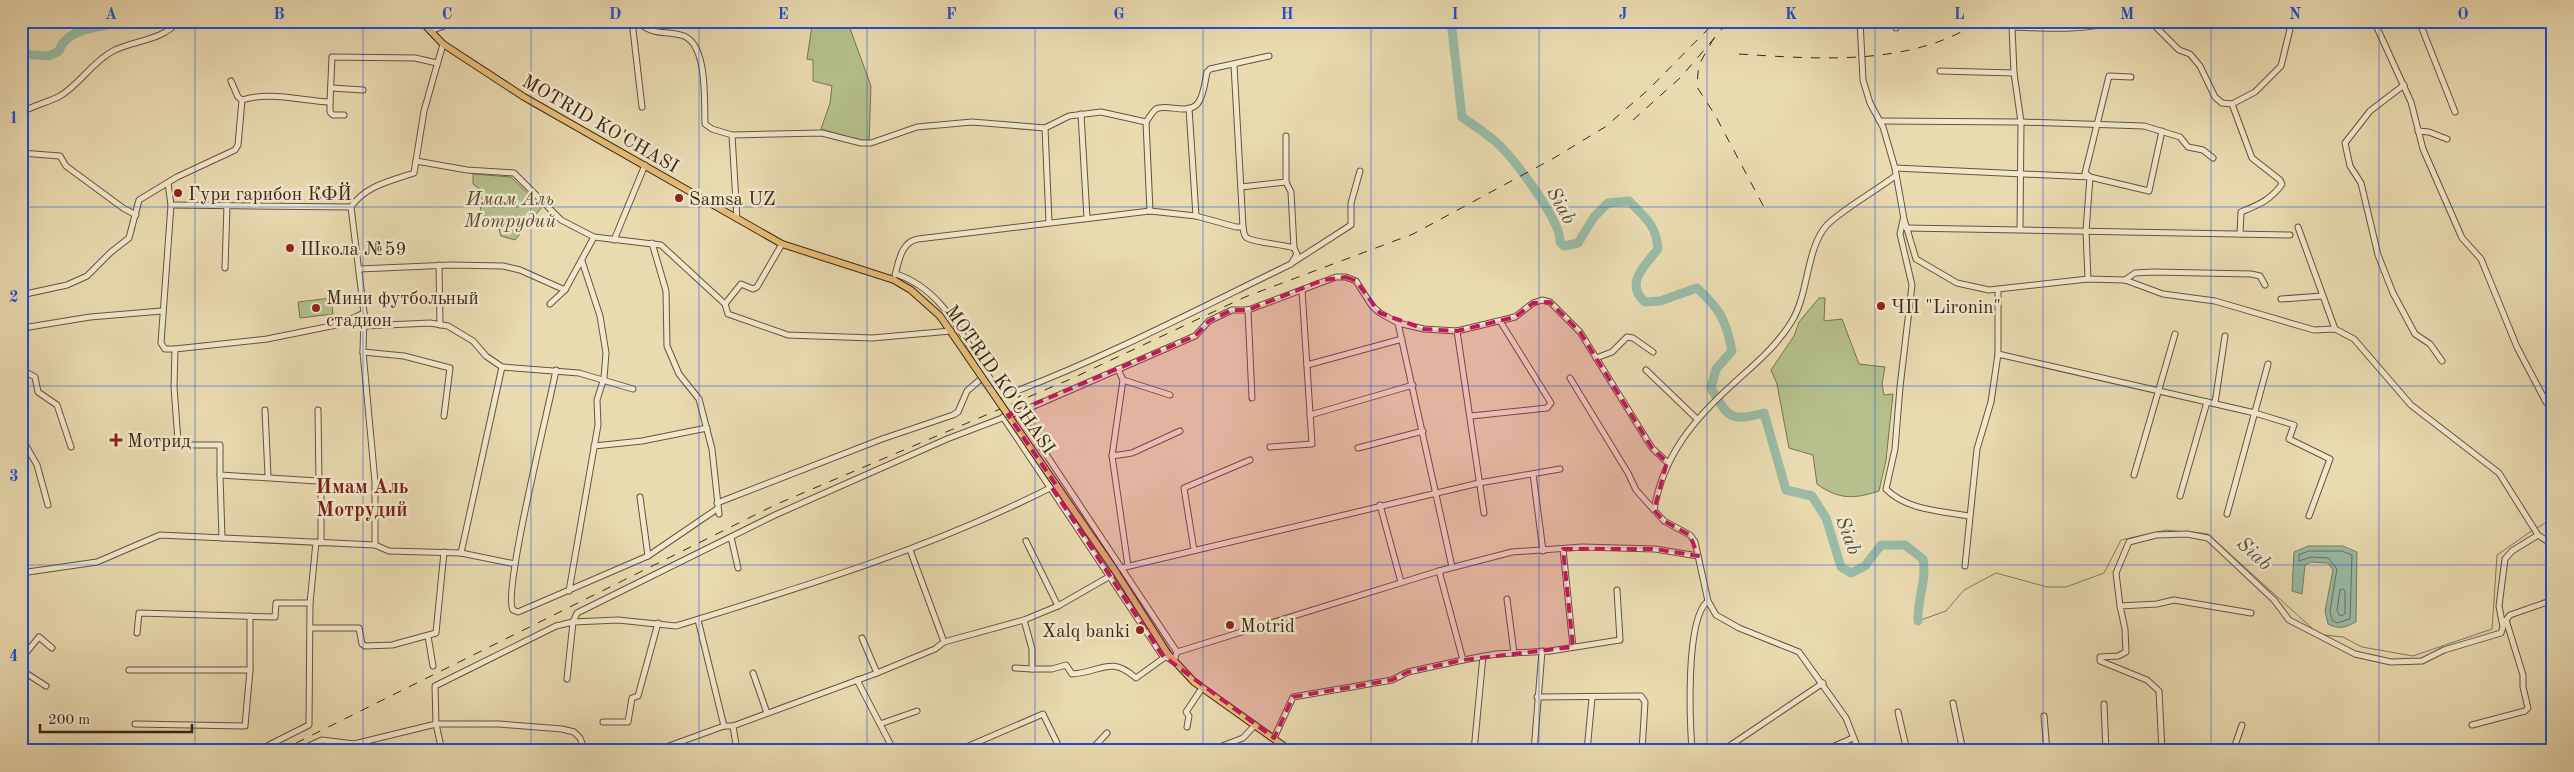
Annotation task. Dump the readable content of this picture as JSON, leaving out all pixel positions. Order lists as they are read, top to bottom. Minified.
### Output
{"streets":{"main road":["MOTRID KO'CHASI"]},"districts":["Имам Аль Мотрудий"],"water":["Siab"],"parks":["Имам Аль Мотрудий"],"places":{"other":["Гури гарибон КФЙ","Samsa UZ","Школа №59","ЧП \"Lironin\"","Мини футбольный стадион","Motrid","Xalq banki"],"health":["Мотрид"]},"scale_bar":"200 m","grid":{"columns":["A","B","C","D","E","F","G","H","I","J","K","L","M","N","O"],"rows":["1","2","3","4"]}}
